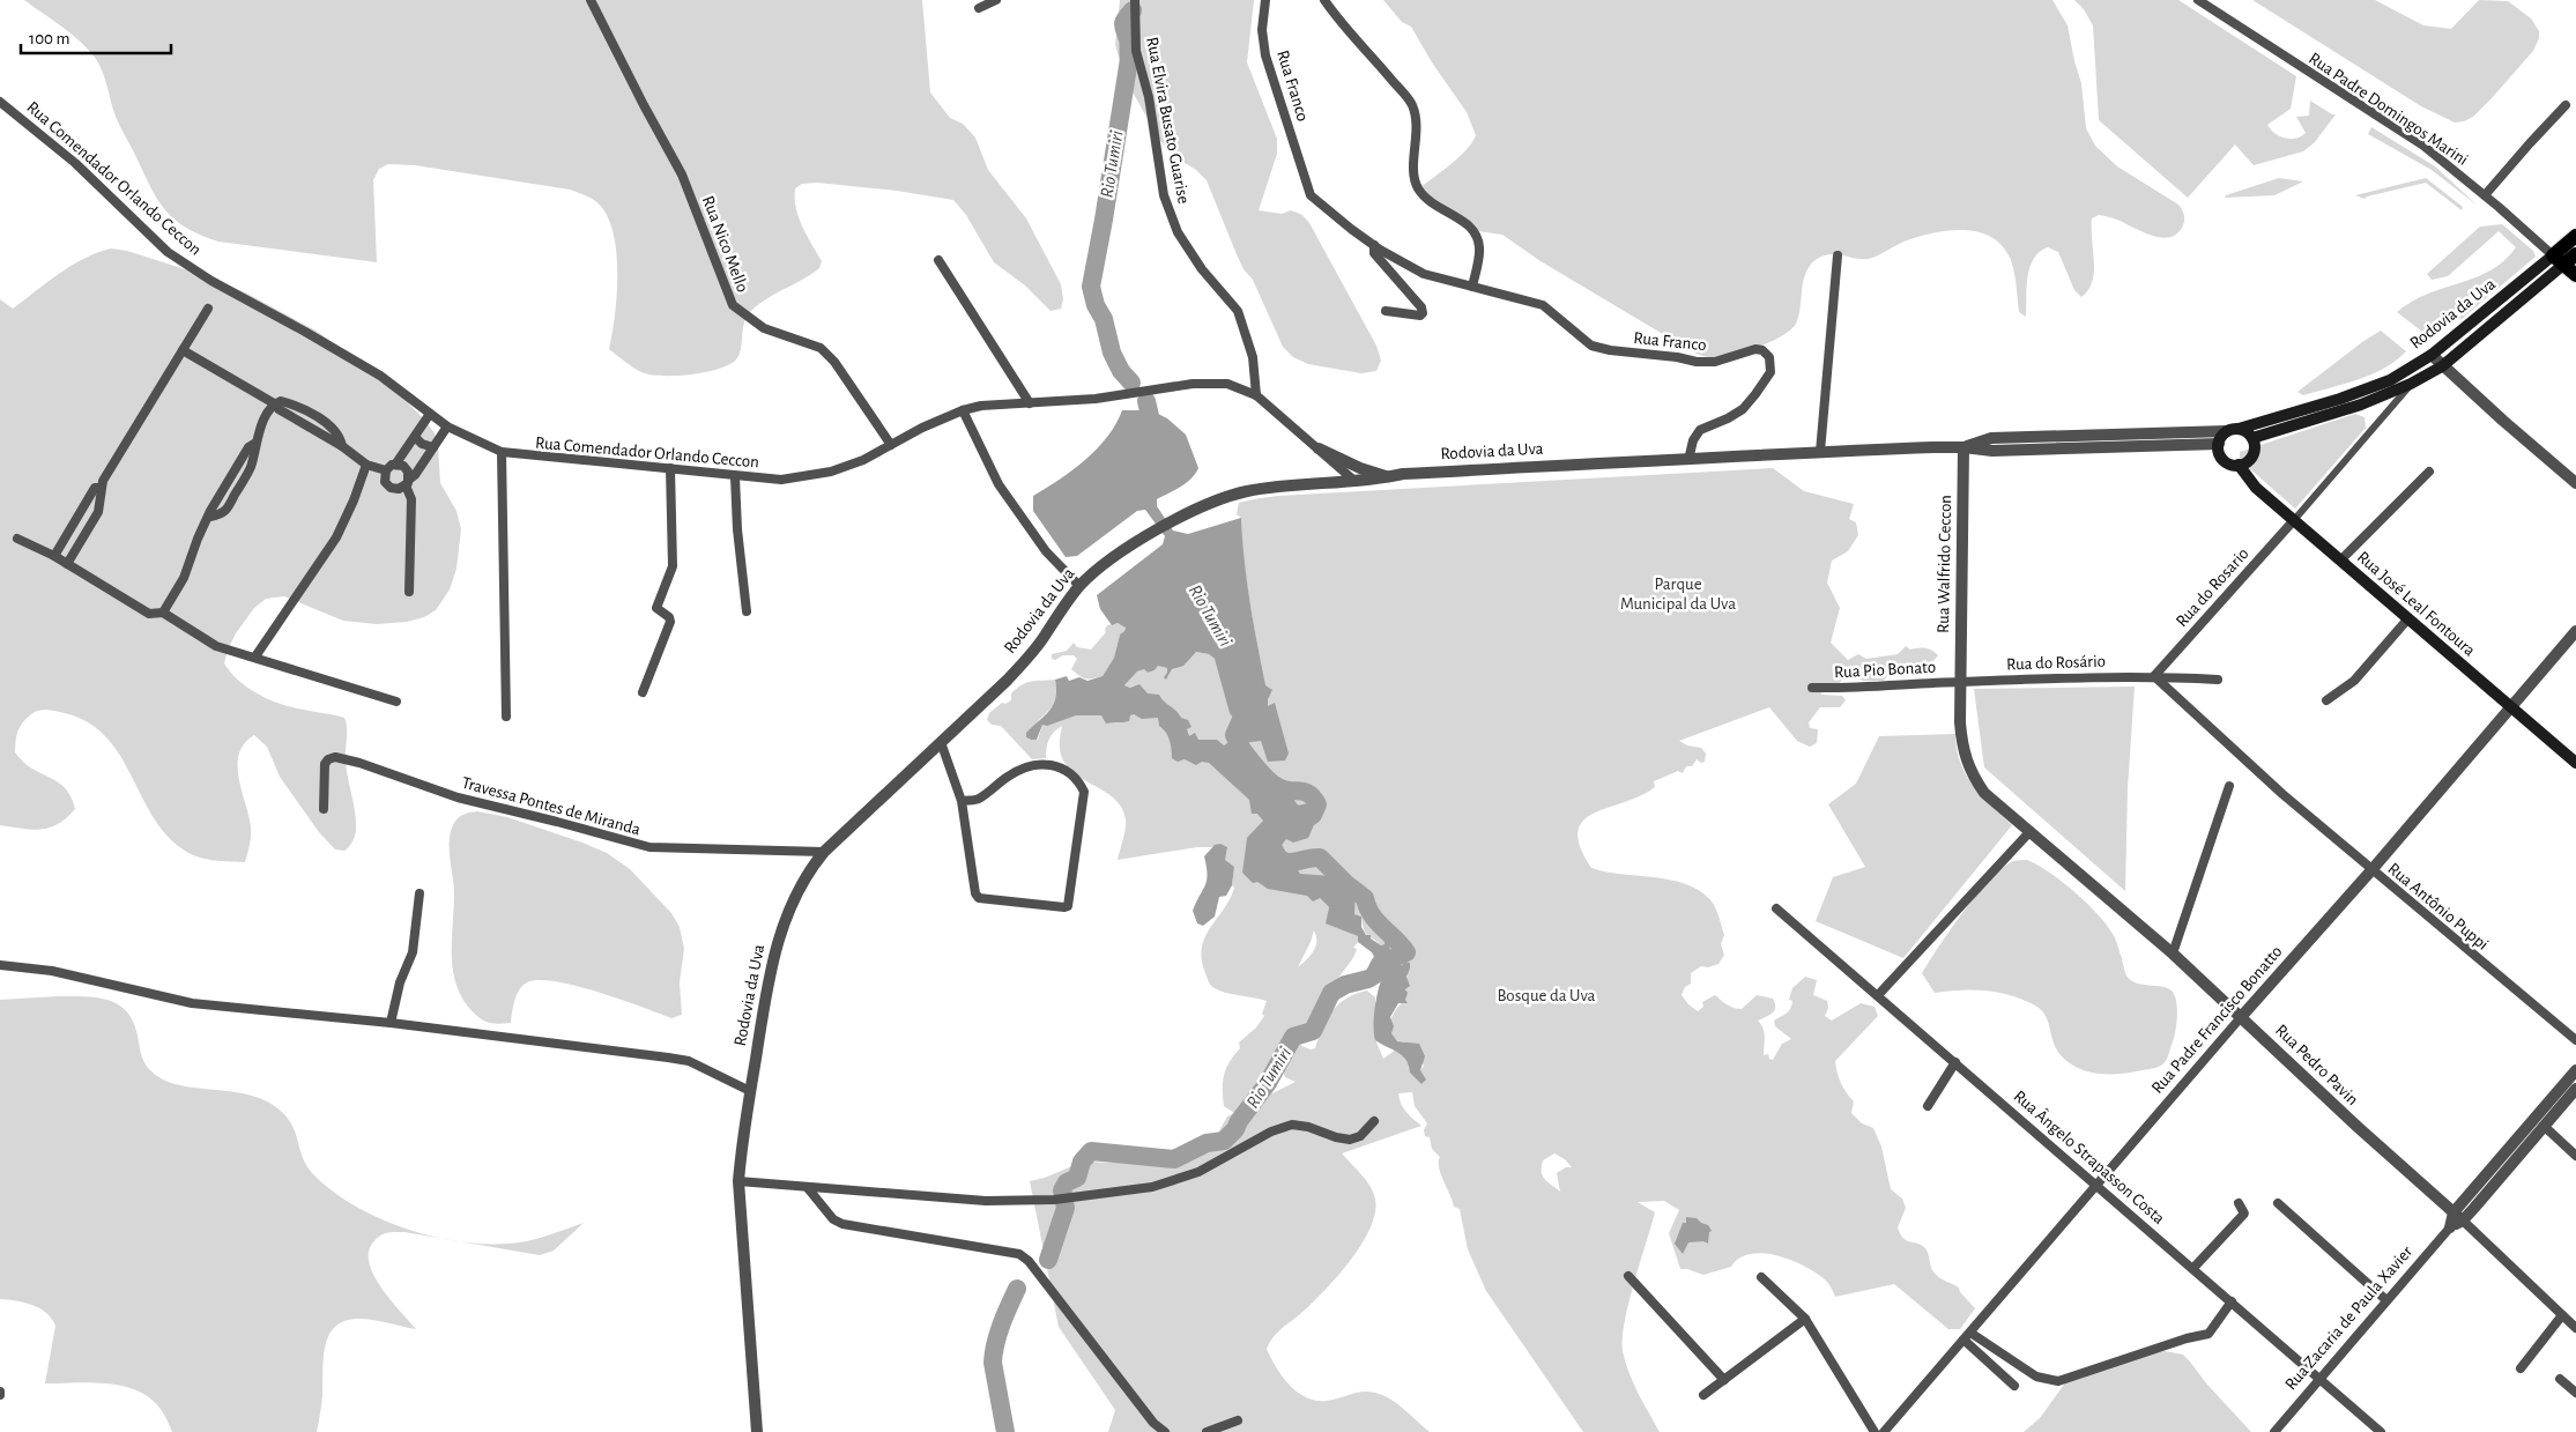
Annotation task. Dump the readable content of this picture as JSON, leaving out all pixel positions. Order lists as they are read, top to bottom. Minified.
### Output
{"streets":{"main road":["Rodovia da Uva","Rua José Leal Fontoura"],"street":["Rua Franco","Rua Padre Domingos Marini","Rua Elvira Busato Guarise","Rua Comendador Orlando Ceccon","Rua Nico Mello","Rua Walfrido Ceccon","Rua do Rosario","Rua do Rosário","Rua Pio Bonato","Travessa Pontes de Miranda","Rua Antônio Puppi","Rua Padre Francisco Bonatto","Rua Pedro Pavin","Rua Ângelo Strapasson Costa","Rua Zacaria de Paula Xavier"]},"crossings":[["Rua Franco","Rodovia da Uva"],["Rua Padre Domingos Marini","Rodovia da Uva"],["Rua Elvira Busato Guarise","Rua Comendador Orlando Ceccon"],["Rua Comendador Orlando Ceccon","Rua Nico Mello"],["Rua Comendador Orlando Ceccon","Rodovia da Uva"],["Rodovia da Uva","Rua Walfrido Ceccon"],["Rodovia da Uva","Rua José Leal Fontoura"],["Rodovia da Uva","Travessa Pontes de Miranda"],["Rua Walfrido Ceccon","Rua do Rosário"],["Rua Walfrido Ceccon","Rua Pio Bonato"],["Rua Walfrido Ceccon","Rua Pedro Pavin"],["Rua do Rosario","Rua José Leal Fontoura"],["Rua do Rosario","Rua do Rosário"],["Rua do Rosario","Rua Antônio Puppi"],["Rua José Leal Fontoura","Rua Padre Francisco Bonatto"],["Rua do Rosário","Rua Pio Bonato"],["Rua do Rosário","Rua Antônio Puppi"],["Rua Antônio Puppi","Rua Padre Francisco Bonatto"],["Rua Padre Francisco Bonatto","Rua Pedro Pavin"],["Rua Padre Francisco Bonatto","Rua Ângelo Strapasson Costa"],["Rua Pedro Pavin","Rua Zacaria de Paula Xavier"],["Rua Ângelo Strapasson Costa","Rua Zacaria de Paula Xavier"]],"water":["Rio Tumiri"],"parks":["Parque Municipal da Uva","Bosque da Uva"],"scale_bar":"100 m"}
